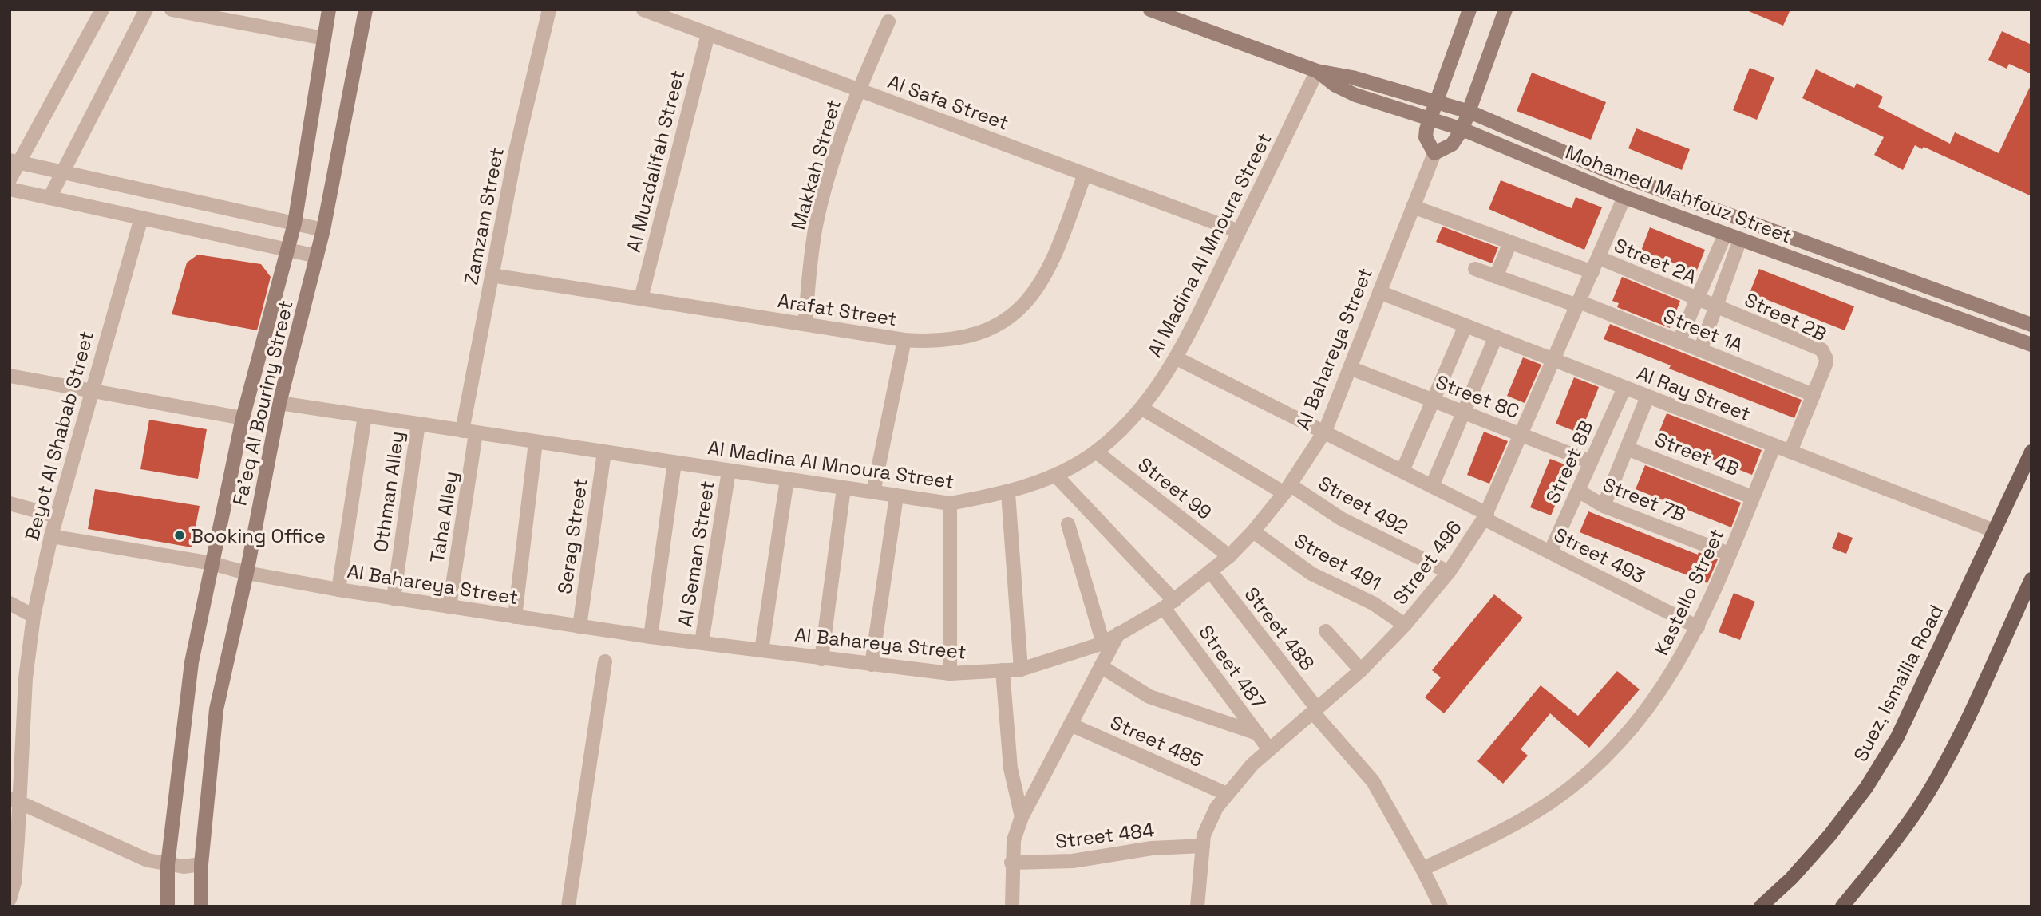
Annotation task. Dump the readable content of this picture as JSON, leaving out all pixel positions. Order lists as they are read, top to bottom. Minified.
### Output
{"streets":{"main road":["Suez, Ismailia Road"],"street":["Al Safa Street","Al Muzdalifah Street","Makkah Street","Mohamed Mahfouz Street","Zamzam Street","Al Madina Al Mnoura Street","Street 2A","Arafat Street","Street 2B","Street 1A","Al Bahareya Street","Al Ray Street","Street 8C","Fa'eq Al Bouriny Street","Beyot Al Shabab Street","Street 4B","Street 8B","Street 99","Othman Alley","Street 7B","Street 492","Taha Alley","Serag Street","Al Seman Street","Street 493","Street 491","Street 496","Kastello Street","Street 488","Street 487","Street 485","Street 484"]},"crossings":[["Al Safa Street","Al Muzdalifah Street"],["Al Safa Street","Makkah Street"],["Al Safa Street","Al Madina Al Mnoura Street"],["Al Safa Street","Arafat Street"],["Al Muzdalifah Street","Arafat Street"],["Makkah Street","Arafat Street"],["Mohamed Mahfouz Street","Al Madina Al Mnoura Street"],["Mohamed Mahfouz Street","Street 496"],["Zamzam Street","Al Madina Al Mnoura Street"],["Zamzam Street","Arafat Street"],["Zamzam Street","Taha Alley"],["Al Madina Al Mnoura Street","Fa'eq Al Bouriny Street"],["Al Madina Al Mnoura Street","Street 99"],["Al Madina Al Mnoura Street","Othman Alley"],["Al Madina Al Mnoura Street","Street 492"],["Al Madina Al Mnoura Street","Taha Alley"],["Al Madina Al Mnoura Street","Serag Street"],["Al Madina Al Mnoura Street","Al Seman Street"],["Al Madina Al Mnoura Street","Street 493"],["Al Madina Al Mnoura Street","Street 487"],["Street 2A","Street 2B"],["Street 2A","Street 496"],["Street 2B","Street 1A"],["Street 2B","Al Ray Street"],["Street 1A","Street 496"],["Al Bahareya Street","Al Ray Street"],["Al Bahareya Street","Street 8C"],["Al Bahareya Street","Fa'eq Al Bouriny Street"],["Al Bahareya Street","Beyot Al Shabab Street"],["Al Bahareya Street","Street 99"],["Al Bahareya Street","Othman Alley"],["Al Bahareya Street","Street 492"],["Al Bahareya Street","Taha Alley"],["Al Bahareya Street","Serag Street"],["Al Bahareya Street","Al Seman Street"],["Al Bahareya Street","Street 493"],["Al Bahareya Street","Street 491"],["Al Bahareya Street","Street 488"],["Al Bahareya Street","Street 487"],["Al Ray Street","Street 8B"],["Al Ray Street","Street 496"],["Al Ray Street","Kastello Street"],["Al Ray Street","Suez, Ismailia Road"],["Street 8C","Street 8B"],["Street 8C","Street 496"],["Street 4B","Kastello Street"],["Street 8B","Street 7B"],["Street 8B","Street 493"],["Street 7B","Kastello Street"],["Street 492","Street 496"],["Street 493","Street 496"],["Street 493","Kastello Street"],["Street 491","Street 496"],["Street 496","Street 488"],["Street 496","Street 487"],["Street 496","Street 485"],["Street 496","Street 484"],["Kastello Street","Street 488"]],"places":["Booking Office"]}
